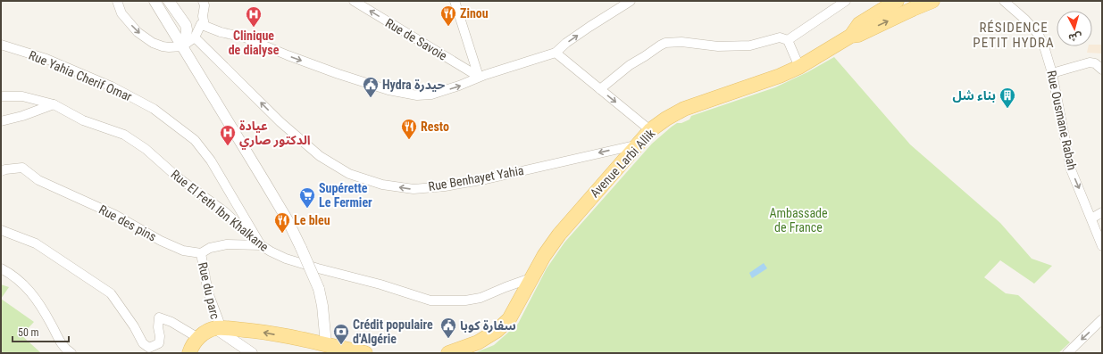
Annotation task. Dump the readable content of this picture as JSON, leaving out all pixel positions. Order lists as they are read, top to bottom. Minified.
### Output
{"streets":{"main road":["Avenue Larbi Allik"],"street":["Rue de Savoie","Rue Yahia Cherif Omar","Rue Ousmane Rabah","Rue Benhayet Yahia","Rue El Feth Ibn Khalkane","Rue des pins","Rue du parc"]},"crossings":[["Rue Yahia Cherif Omar","Rue El Feth Ibn Khalkane"],["Avenue Larbi Allik","Rue Benhayet Yahia"],["Avenue Larbi Allik","Rue El Feth Ibn Khalkane"],["Rue des pins","Rue du parc"]],"one_way":["Rue Ousmane Rabah"],"districts":["RÉSIDENCE PETIT HYDRA"],"parks":["Ambassade de France"],"places":{"restaurant":["Zinou","Resto","Le bleu"],"hospital":["Clinique de dialyse","عيادة الدكتور صاري"],"public building":["Hydra حيدرة","سفارة كوبا"],"building":["بناء شل"],"supermarket":["Supérette Le Fermier"],"bank":["Crédit populaire d'Algérie"]},"scale_bar":"50 m","north":"bottom"}
